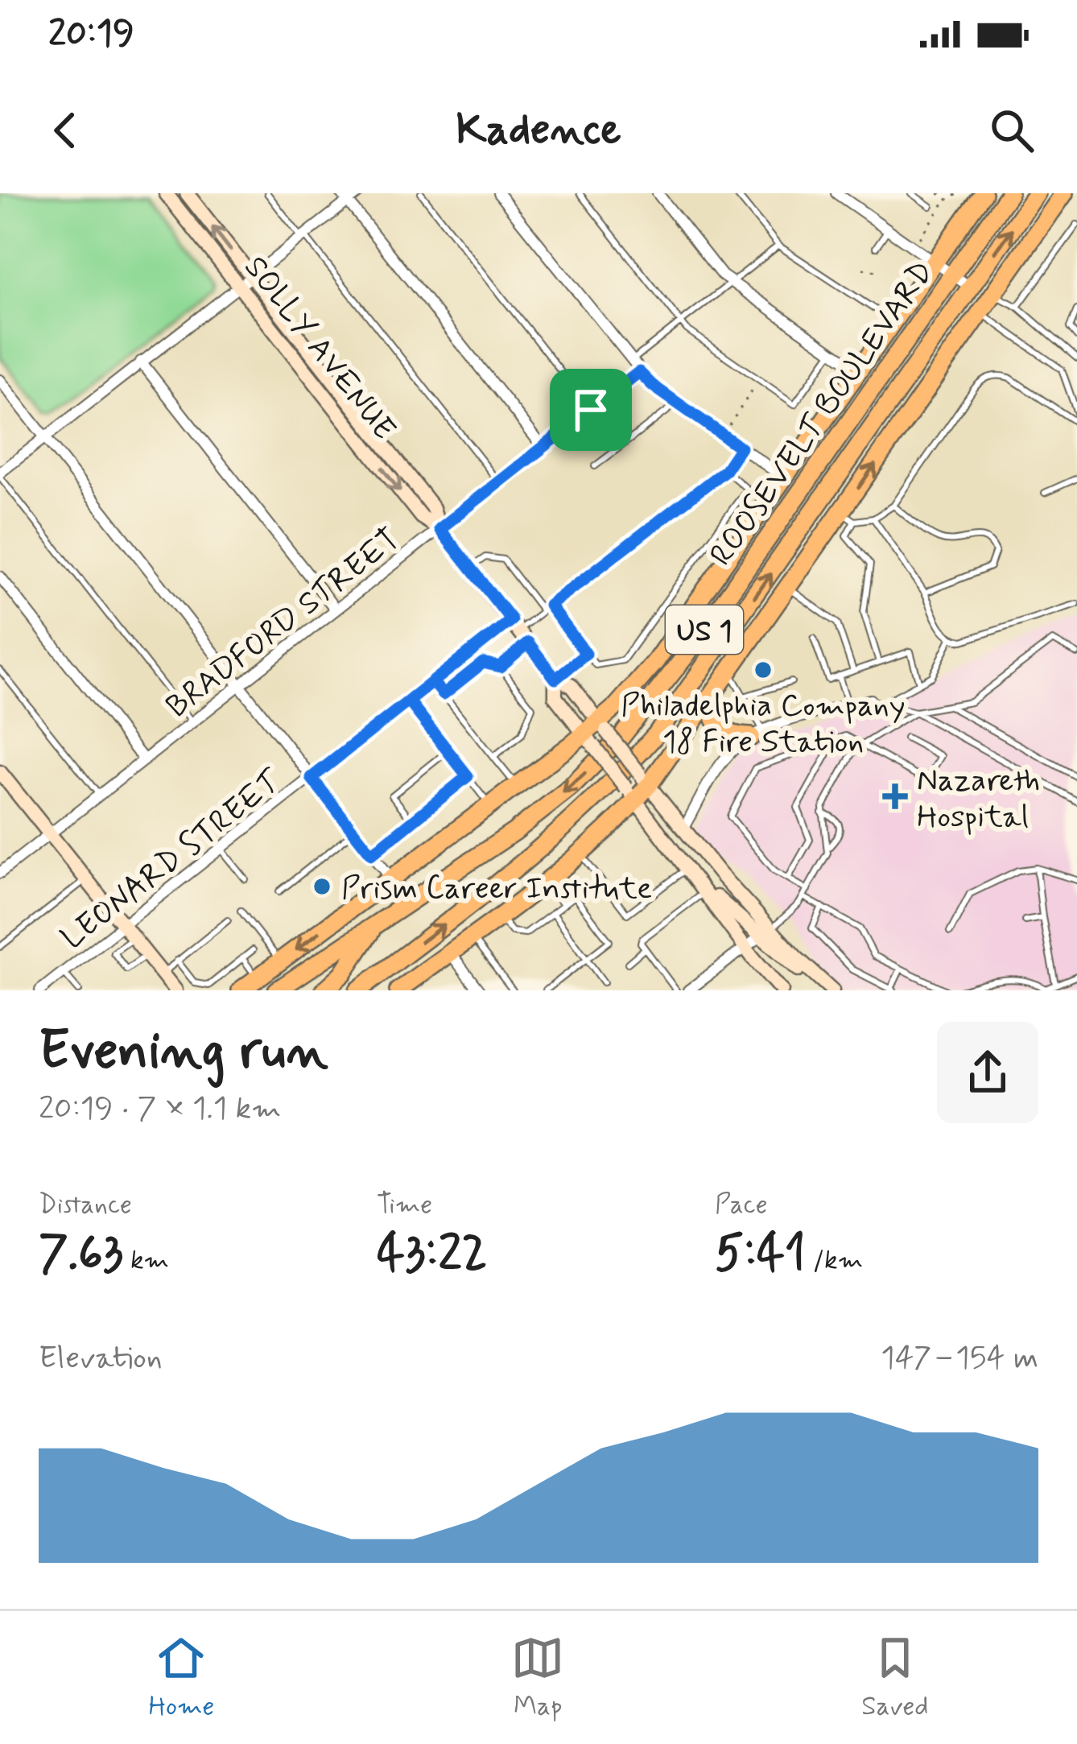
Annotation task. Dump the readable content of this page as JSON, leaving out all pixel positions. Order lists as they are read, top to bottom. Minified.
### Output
{"streets":{"highway":["ROOSEVELT BOULEVARD","US 1"],"main road":["SOLLY AVENUE"],"street":["BRADFORD STREET","LEONARD STREET"]},"crossings":[["SOLLY AVENUE","ROOSEVELT BOULEVARD"],["SOLLY AVENUE","BRADFORD STREET"],["SOLLY AVENUE","US 1"],["SOLLY AVENUE","LEONARD STREET"]],"places":{"other":["Philadelphia Company 18 Fire Station","Prism Career Institute"],"health":["Nazareth Hospital"]},"page":{"status":"20:19","header":"Kadence","heading":["Evening run","20:19 · 7 × 1.1 km"],"stats":[["Distance","7.63 km"],["Time","43:22"],["Pace","5:41 /km"]],"chart":["Elevation","147–154 m"],"tabs":["Home","Map","Saved"]}}
